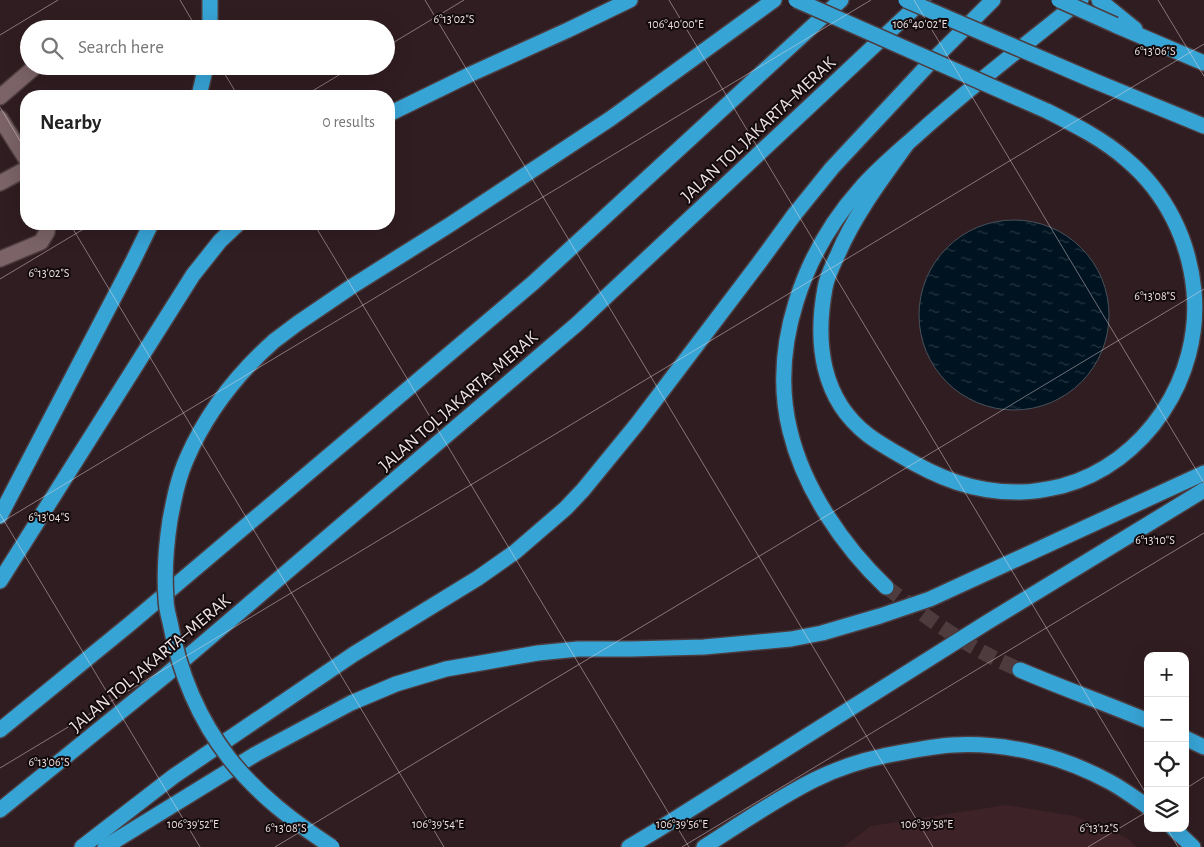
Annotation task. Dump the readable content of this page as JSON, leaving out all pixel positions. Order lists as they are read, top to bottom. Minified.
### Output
{"streets":{"highway":["JALAN TOL JAKARTA–MERAK"]},"page":{"search":"Search here","heading":["Nearby","0 results"],"map_buttons":["+","−"]},"coordinates":["6°13'02\"S","106°40'02\"E","106°40'00\"E","6°13'06\"S","6°13'08\"S","6°13'04\"S","6°13'10\"S","106°39'52\"E","106°39'54\"E","106°39'56\"E","106°39'58\"E","6°13'12\"S"]}
